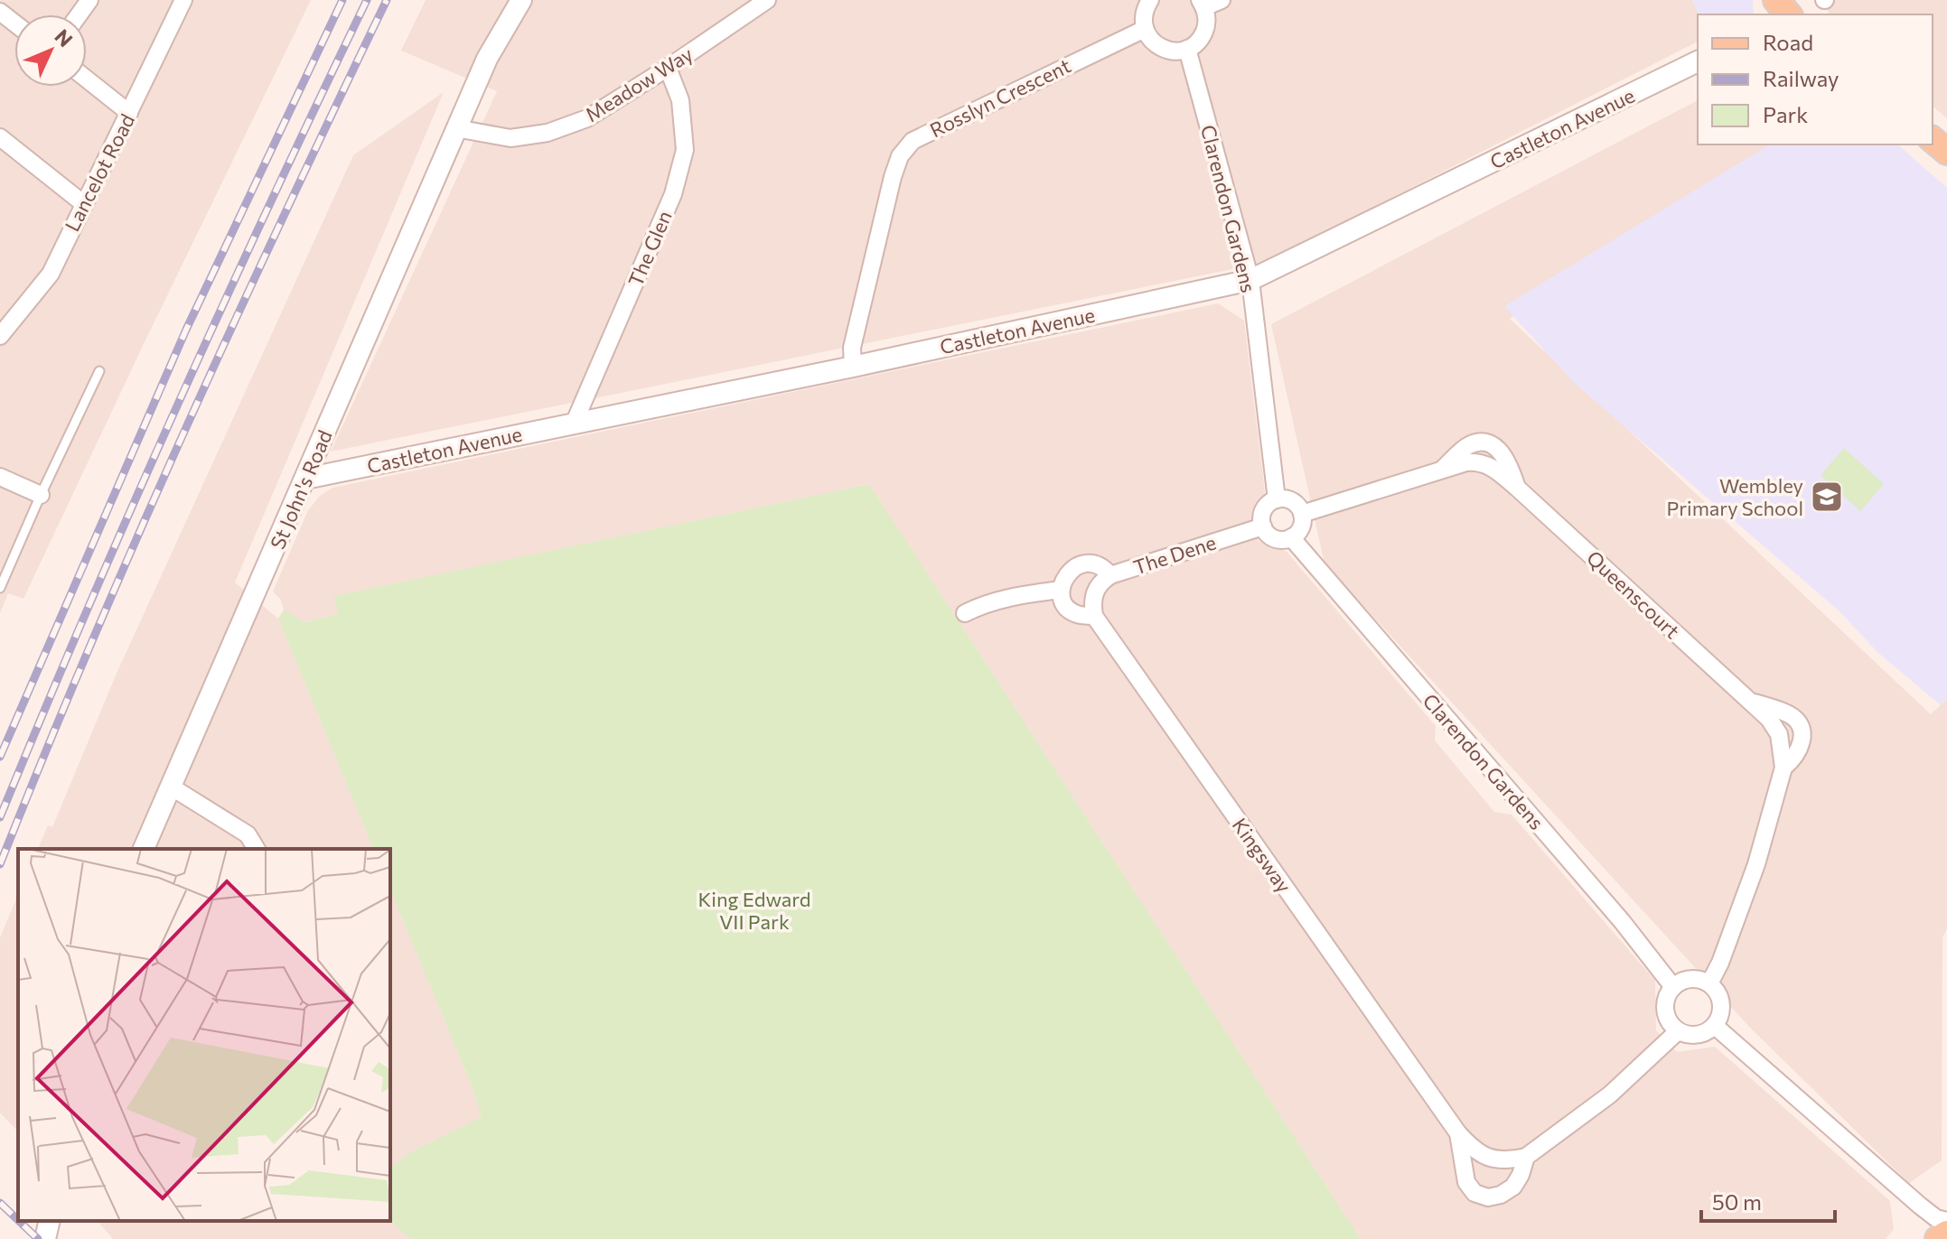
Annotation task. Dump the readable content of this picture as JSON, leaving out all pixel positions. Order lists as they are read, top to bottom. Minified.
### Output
{"streets":{"street":["Meadow Way","Rosslyn Crescent","Castleton Avenue","Lancelot Road","Clarendon Gardens","The Glen","St John's Road","The Dene","Queenscourt","Kingsway"]},"crossings":[["Meadow Way","The Glen"],["Meadow Way","St John's Road"],["Rosslyn Crescent","Castleton Avenue"],["Castleton Avenue","Clarendon Gardens"],["Castleton Avenue","The Glen"],["Castleton Avenue","St John's Road"],["Clarendon Gardens","The Dene"],["Clarendon Gardens","Queenscourt"],["Clarendon Gardens","Kingsway"],["The Dene","Queenscourt"],["Queenscourt","Kingsway"]],"parks":["King Edward VII Park"],"places":{"school or university":["Wembley Primary School"]},"legend":["Road","Railway","Park"],"scale_bar":"50 m","north":"top right"}
